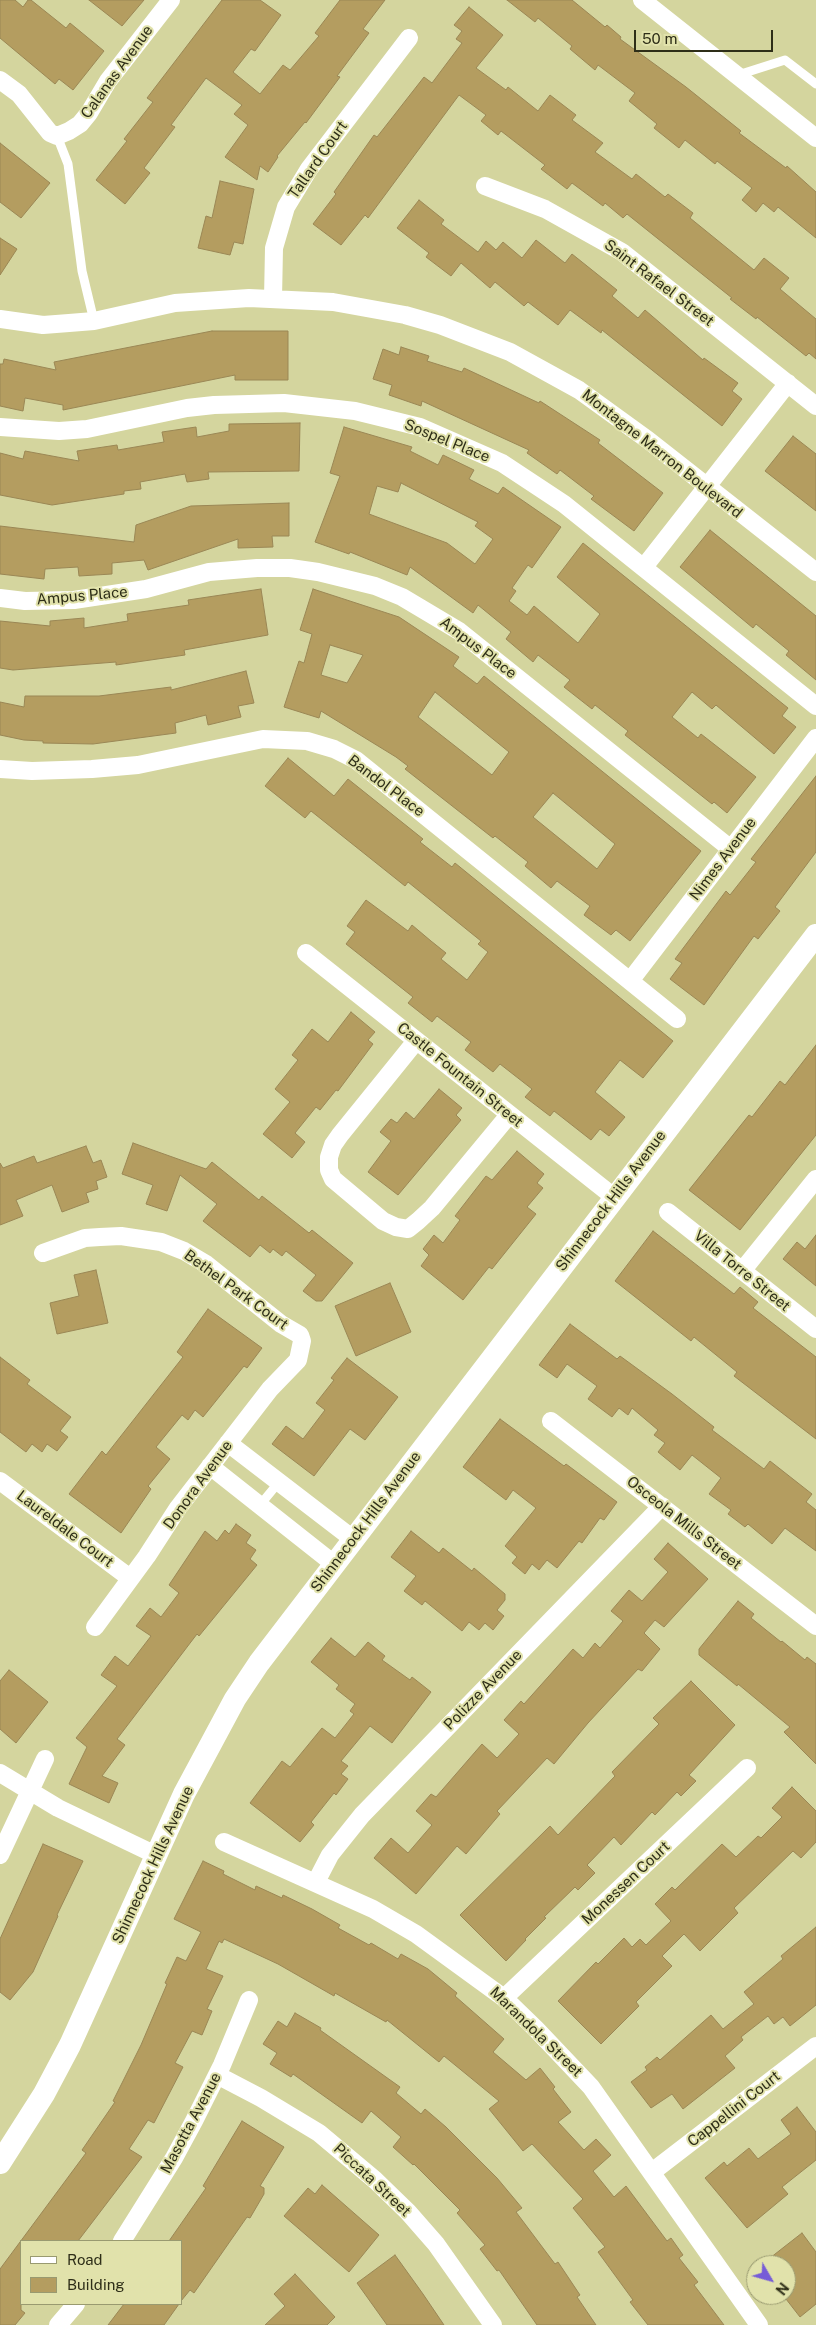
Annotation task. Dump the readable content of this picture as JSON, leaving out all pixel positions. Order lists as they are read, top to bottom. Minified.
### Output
{"streets":{"street":["Calanas Avenue","Tallard Court","Saint Rafael Street","Sospel Place","Montagne Marron Boulevard","Ampus Place","Bandol Place","Nimes Avenue","Castle Fountain Street","Shinnecock Hills Avenue","Villa Torre Street","Bethel Park Court","Donora Avenue","Osceola Mills Street","Laureldale Court","Polizze Avenue","Monessen Court","Marandola Street","Cappellini Court","Masotta Avenue","Piccata Street"]},"crossings":[["Tallard Court","Montagne Marron Boulevard"],["Ampus Place","Nimes Avenue"],["Bandol Place","Nimes Avenue"],["Castle Fountain Street","Shinnecock Hills Avenue"],["Bethel Park Court","Donora Avenue"],["Donora Avenue","Laureldale Court"],["Osceola Mills Street","Polizze Avenue"],["Polizze Avenue","Marandola Street"],["Monessen Court","Marandola Street"],["Marandola Street","Cappellini Court"],["Masotta Avenue","Piccata Street"]],"legend":["Road","Building"],"scale_bar":"50 m","north":"bottom right"}
